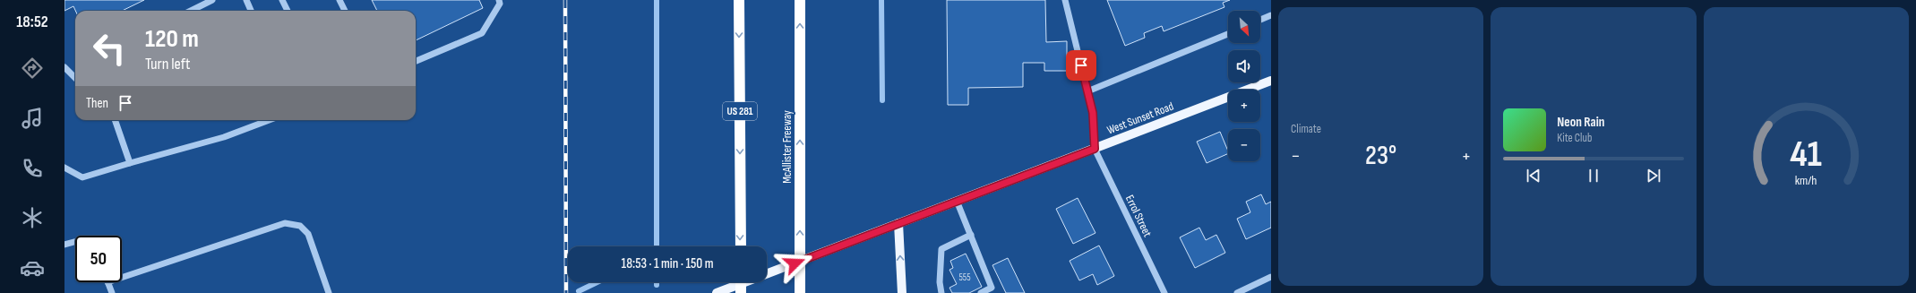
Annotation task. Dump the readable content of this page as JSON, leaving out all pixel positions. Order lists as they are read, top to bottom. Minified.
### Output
{"streets":{"highway":["US 281","McAllister Freeway"],"main road":["West Sunset Road"],"street":["Errol Street"]},"crossings":[["West Sunset Road","Errol Street"]],"house_numbers":["555"],"north":"bottom right","page":{"tabs":"18:52","tile":"Climate","map_buttons":["+","−"],"turn":["120 m","Turn left"],"then":"Then","song":["Neon Rain","Kite Club"],"heat":["−","23°","+"],"limit":"50","trip":"18:53 · 1 min · 150 m","gauge":["41","km/h"]}}
